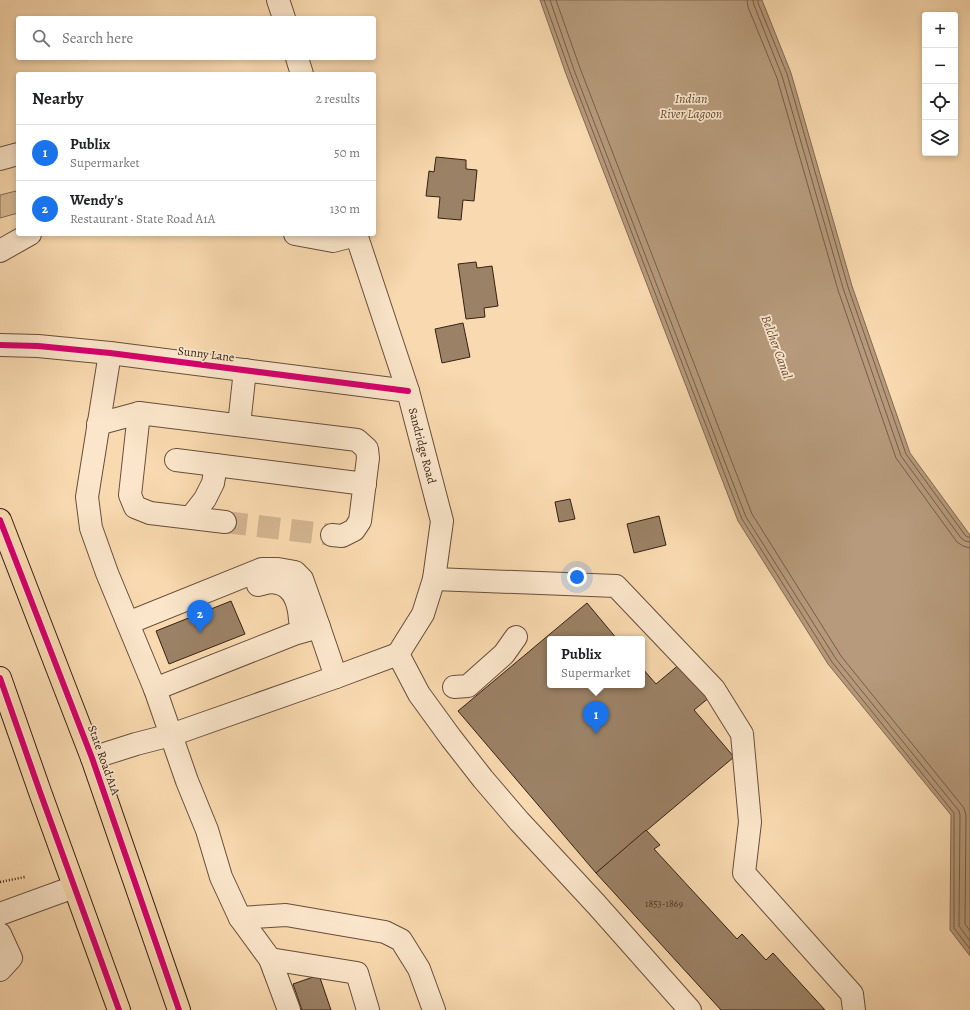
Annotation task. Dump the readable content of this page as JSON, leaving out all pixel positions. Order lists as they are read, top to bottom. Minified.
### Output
{"streets":{"main road":["State Road A1A"],"street":["Sunny Lane","Sandridge Road"]},"crossings":[["Sunny Lane","Sandridge Road"]],"water":["Indian River Lagoon","Belcher Canal"],"house_numbers":["1853-1869"],"page":{"map_buttons":["+","−"],"search":"Search here","heading":["Nearby","2 results"],"list":[{"mark":"1","name":"Publix","note":"Supermarket","value":"50 m"},{"mark":"2","name":"Wendy's","note":"Restaurant · State Road A1A","value":"130 m"}],"pins":["2","1"],"popup":["Publix","Supermarket"]}}
